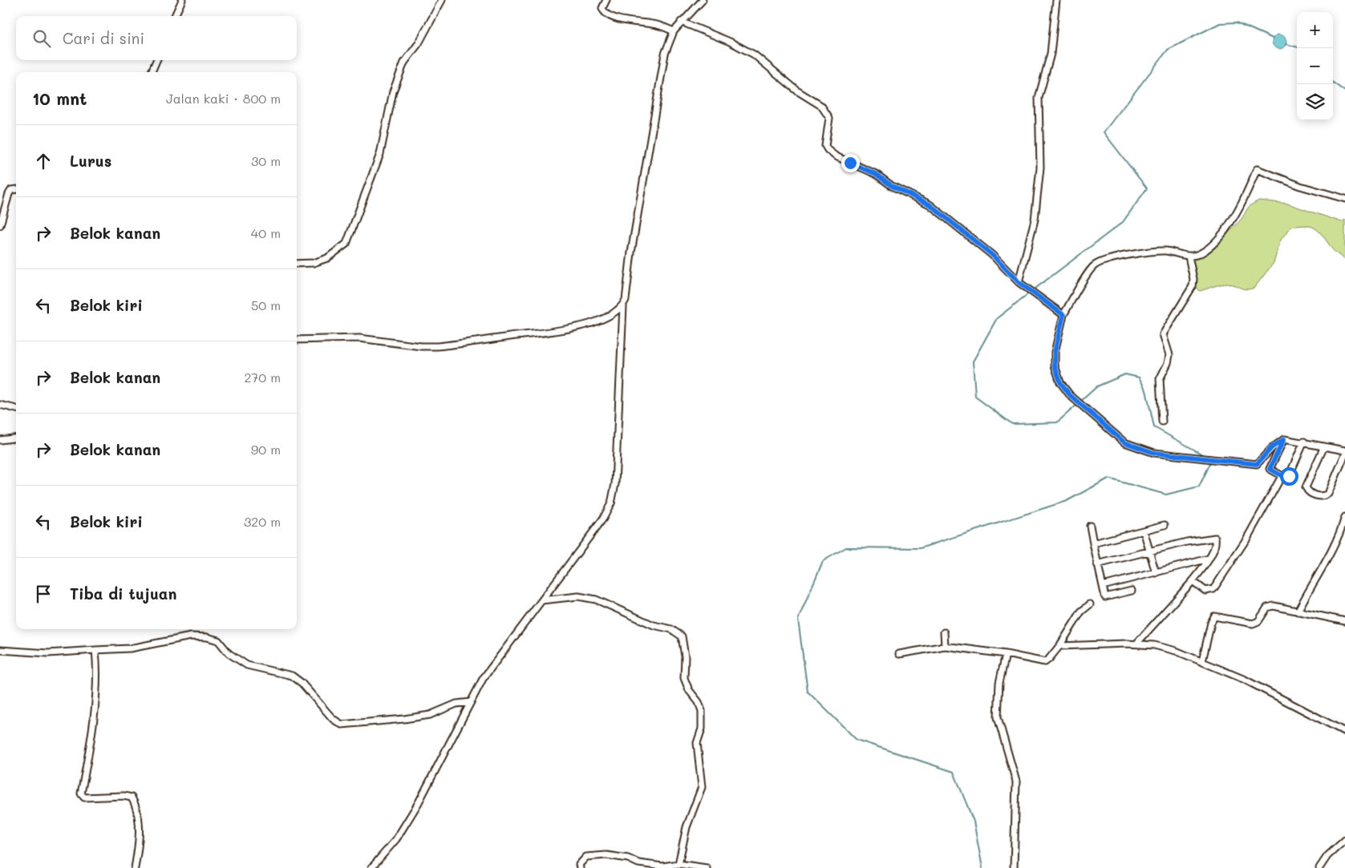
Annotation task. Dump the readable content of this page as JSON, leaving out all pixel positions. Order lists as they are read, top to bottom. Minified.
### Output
{"page":{"map_buttons":["+","−"],"search":"Cari di sini","heading":["10 mnt","Jalan kaki · 800 m"],"list":[["Lurus","30 m"],["Belok kanan","40 m"],["Belok kiri","50 m"],["Belok kanan","270 m"],["Belok kanan","90 m"],["Belok kiri","320 m"],"Tiba di tujuan"]}}
